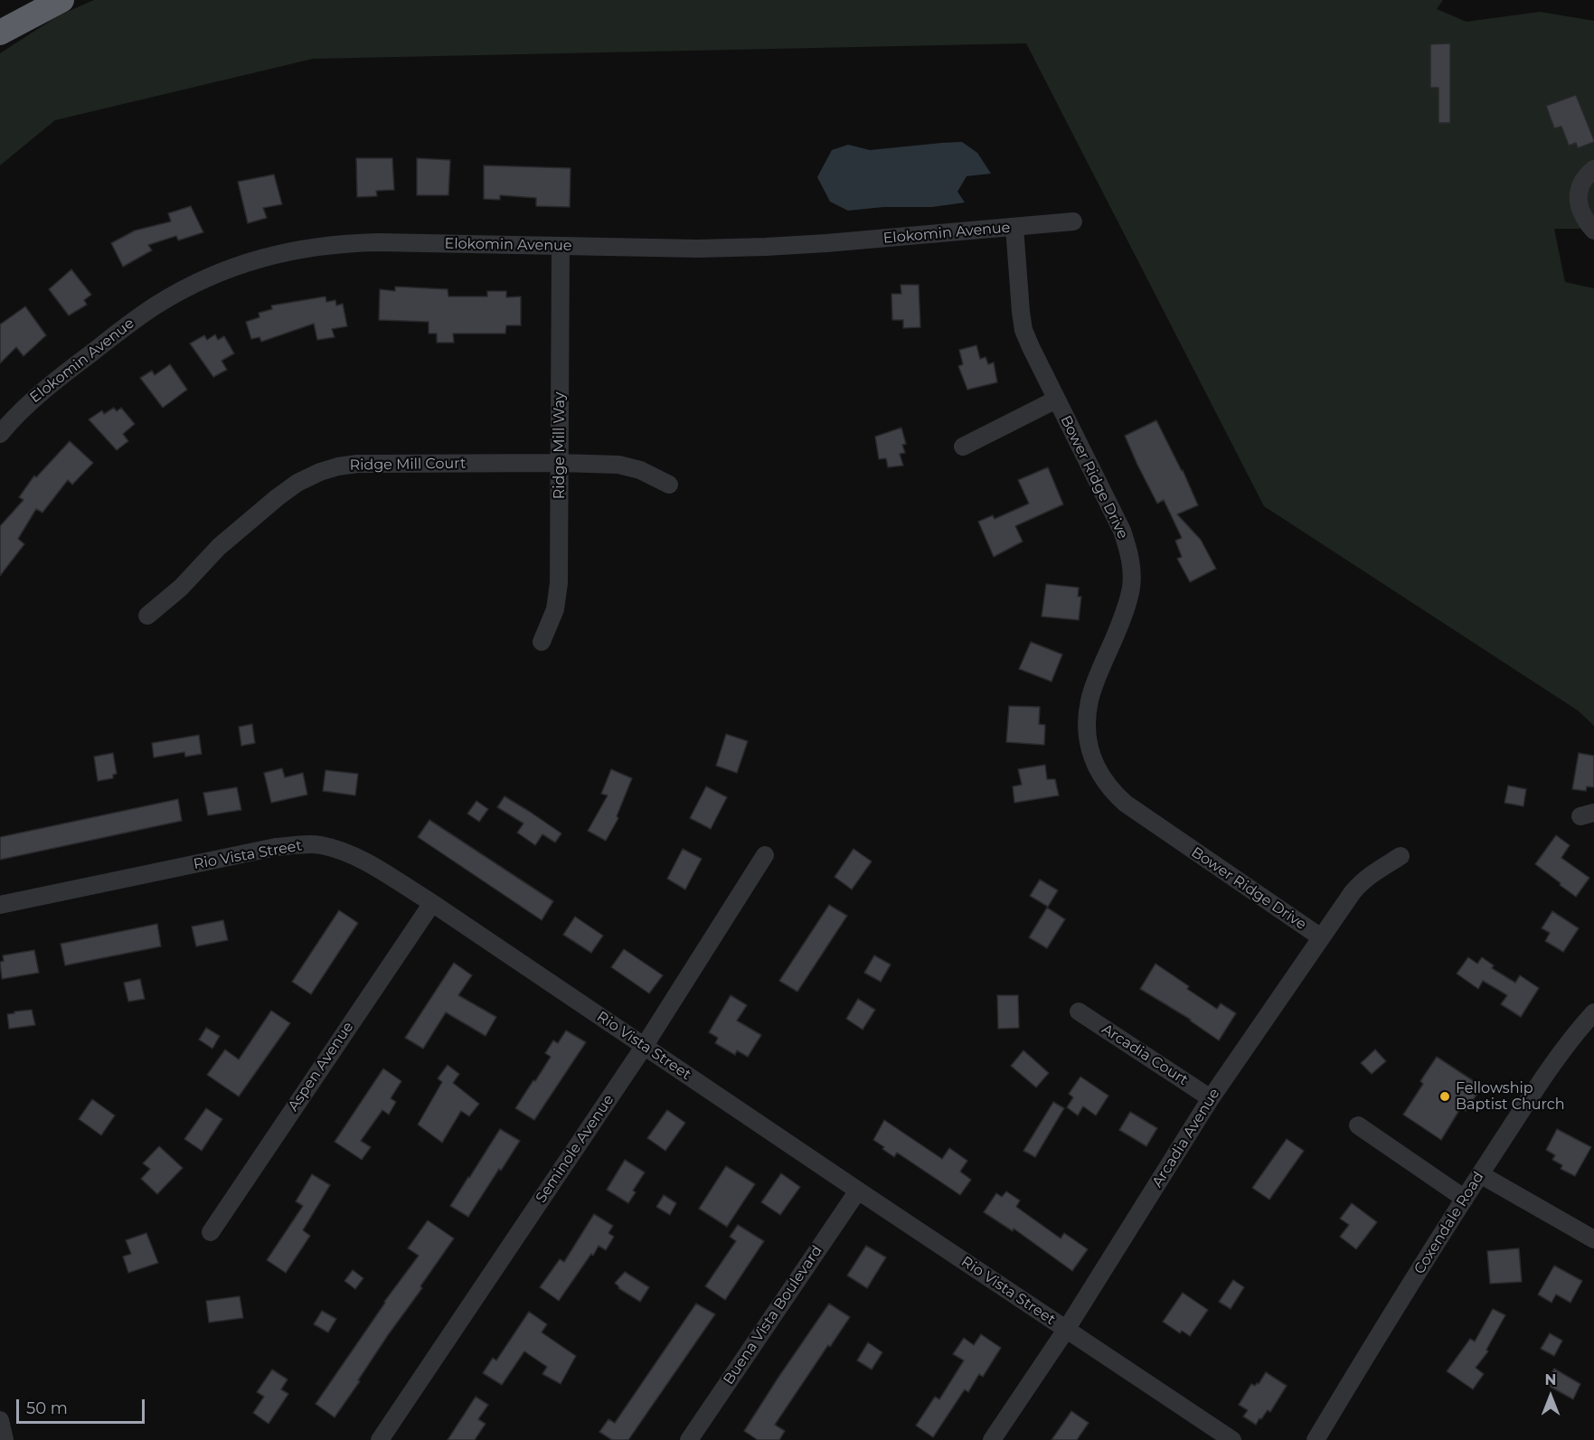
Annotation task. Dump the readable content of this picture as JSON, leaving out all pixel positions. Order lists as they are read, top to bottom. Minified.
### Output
{"streets":{"street":["Elokomin Avenue","Ridge Mill Way","Ridge Mill Court","Bower Ridge Drive","Rio Vista Street","Arcadia Court","Aspen Avenue","Arcadia Avenue","Seminole Avenue","Coxendale Road","Buena Vista Boulevard"]},"crossings":[["Elokomin Avenue","Ridge Mill Way"],["Elokomin Avenue","Bower Ridge Drive"],["Ridge Mill Way","Ridge Mill Court"],["Bower Ridge Drive","Arcadia Avenue"],["Rio Vista Street","Aspen Avenue"],["Rio Vista Street","Arcadia Avenue"],["Rio Vista Street","Seminole Avenue"],["Rio Vista Street","Buena Vista Boulevard"],["Arcadia Court","Arcadia Avenue"]],"places":["Fellowship Baptist Church"],"scale_bar":"50 m","north":"top"}
